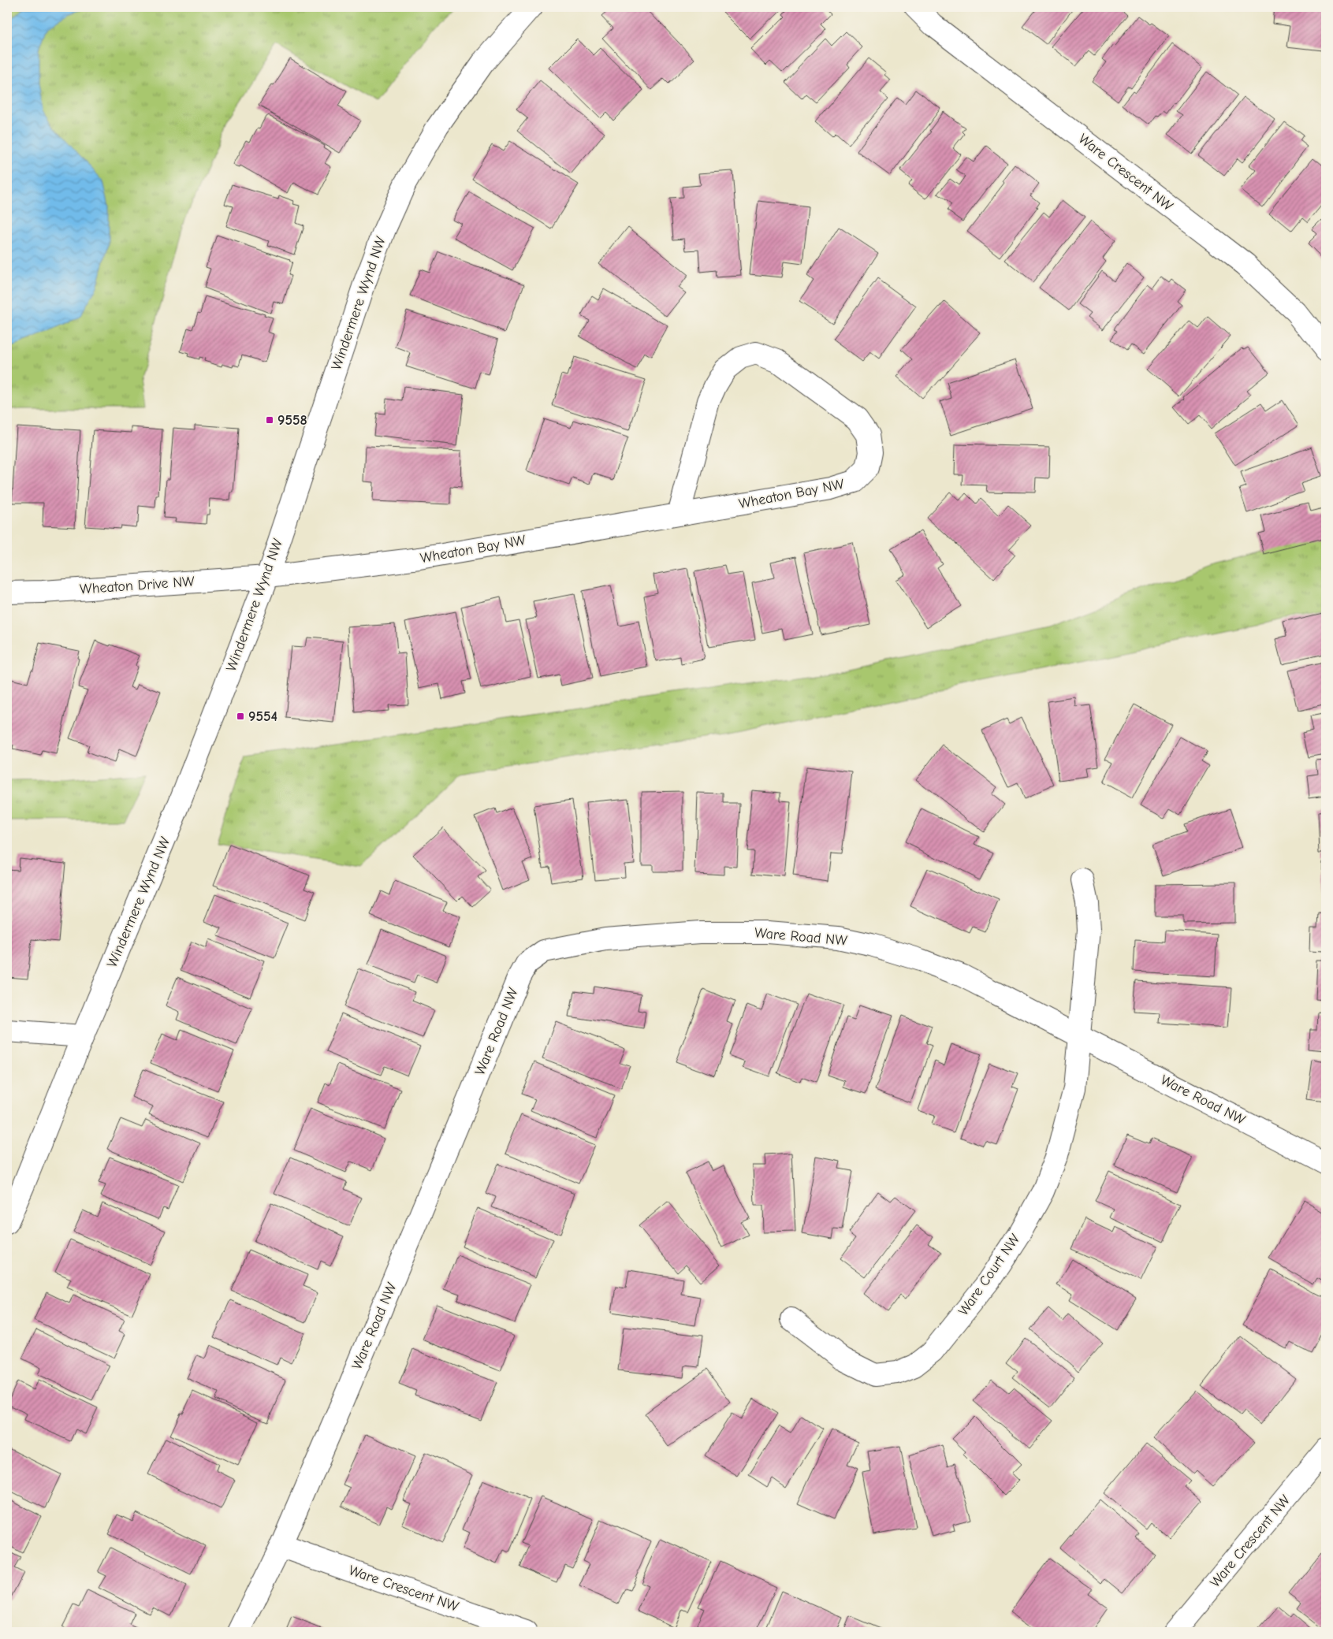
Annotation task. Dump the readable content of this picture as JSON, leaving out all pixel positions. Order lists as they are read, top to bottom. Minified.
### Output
{"streets":{"street":["Ware Crescent NW","Windermere Wynd NW","Wheaton Bay NW","Wheaton Drive NW","Ware Road NW","Ware Court NW"]},"crossings":[["Ware Crescent NW","Ware Road NW"],["Windermere Wynd NW","Wheaton Bay NW"],["Windermere Wynd NW","Wheaton Drive NW"],["Wheaton Bay NW","Wheaton Drive NW"],["Ware Road NW","Ware Court NW"]],"places":{"transit":["9558","9554"]}}
